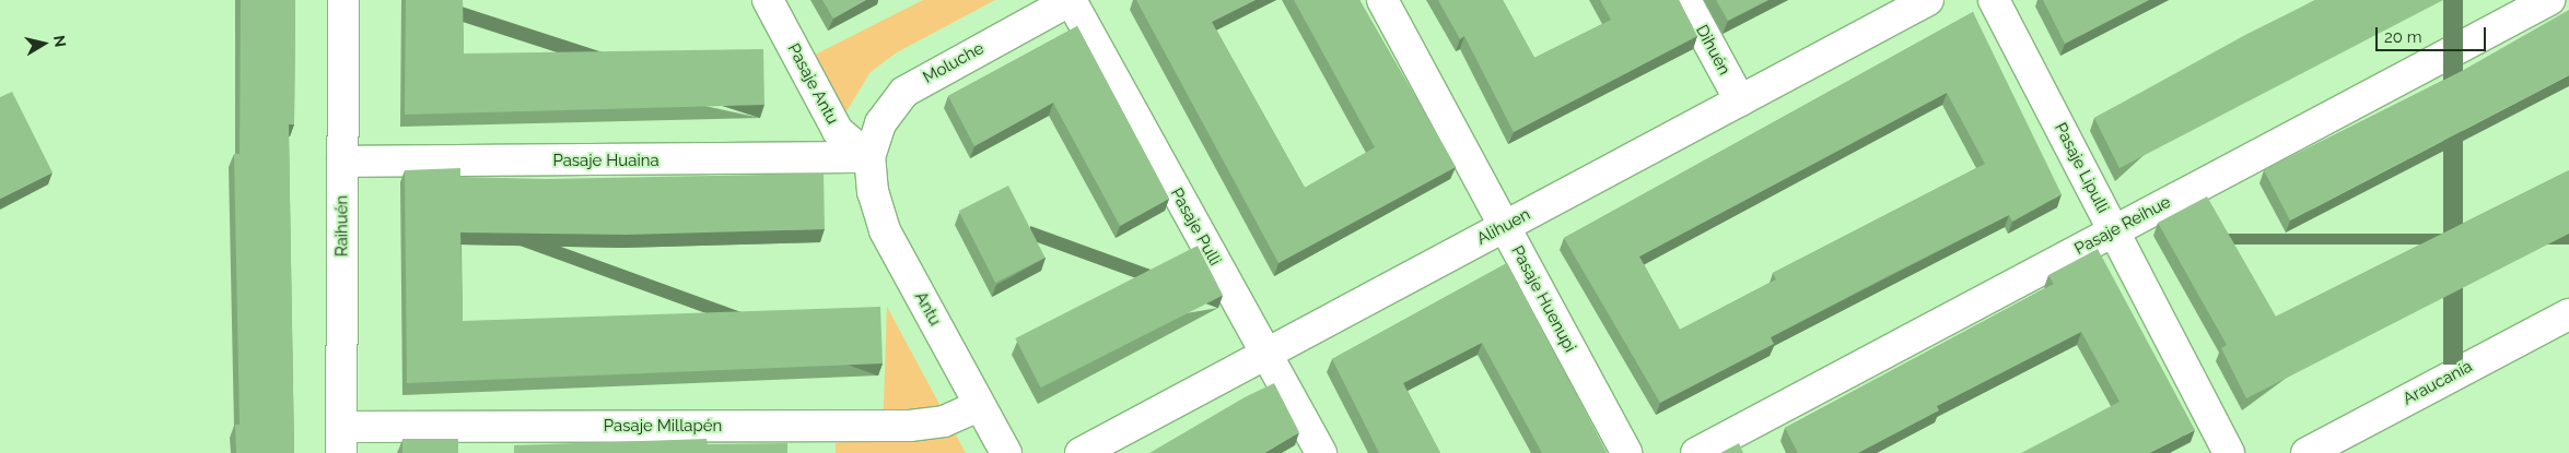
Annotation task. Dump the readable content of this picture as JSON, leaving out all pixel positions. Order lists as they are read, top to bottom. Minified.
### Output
{"streets":{"street":["Dihuén","Moluche","Pasaje Antu","Pasaje Huaina","Pasaje Lipulli","Raihuén","Pasaje Reihue","Pasaje Pulli","Alihuen","Pasaje Huenupi","Antu","Araucanía","Pasaje Millapén"]},"crossings":[["Dihuén","Alihuen"],["Moluche","Pasaje Antu"],["Moluche","Pasaje Huaina"],["Moluche","Pasaje Pulli"],["Moluche","Antu"],["Pasaje Antu","Pasaje Huaina"],["Pasaje Antu","Antu"],["Pasaje Huaina","Raihuén"],["Pasaje Huaina","Antu"],["Pasaje Lipulli","Pasaje Reihue"],["Raihuén","Pasaje Millapén"],["Pasaje Pulli","Alihuen"],["Alihuen","Pasaje Huenupi"],["Antu","Pasaje Millapén"]],"scale_bar":"20 m","north":"right"}
